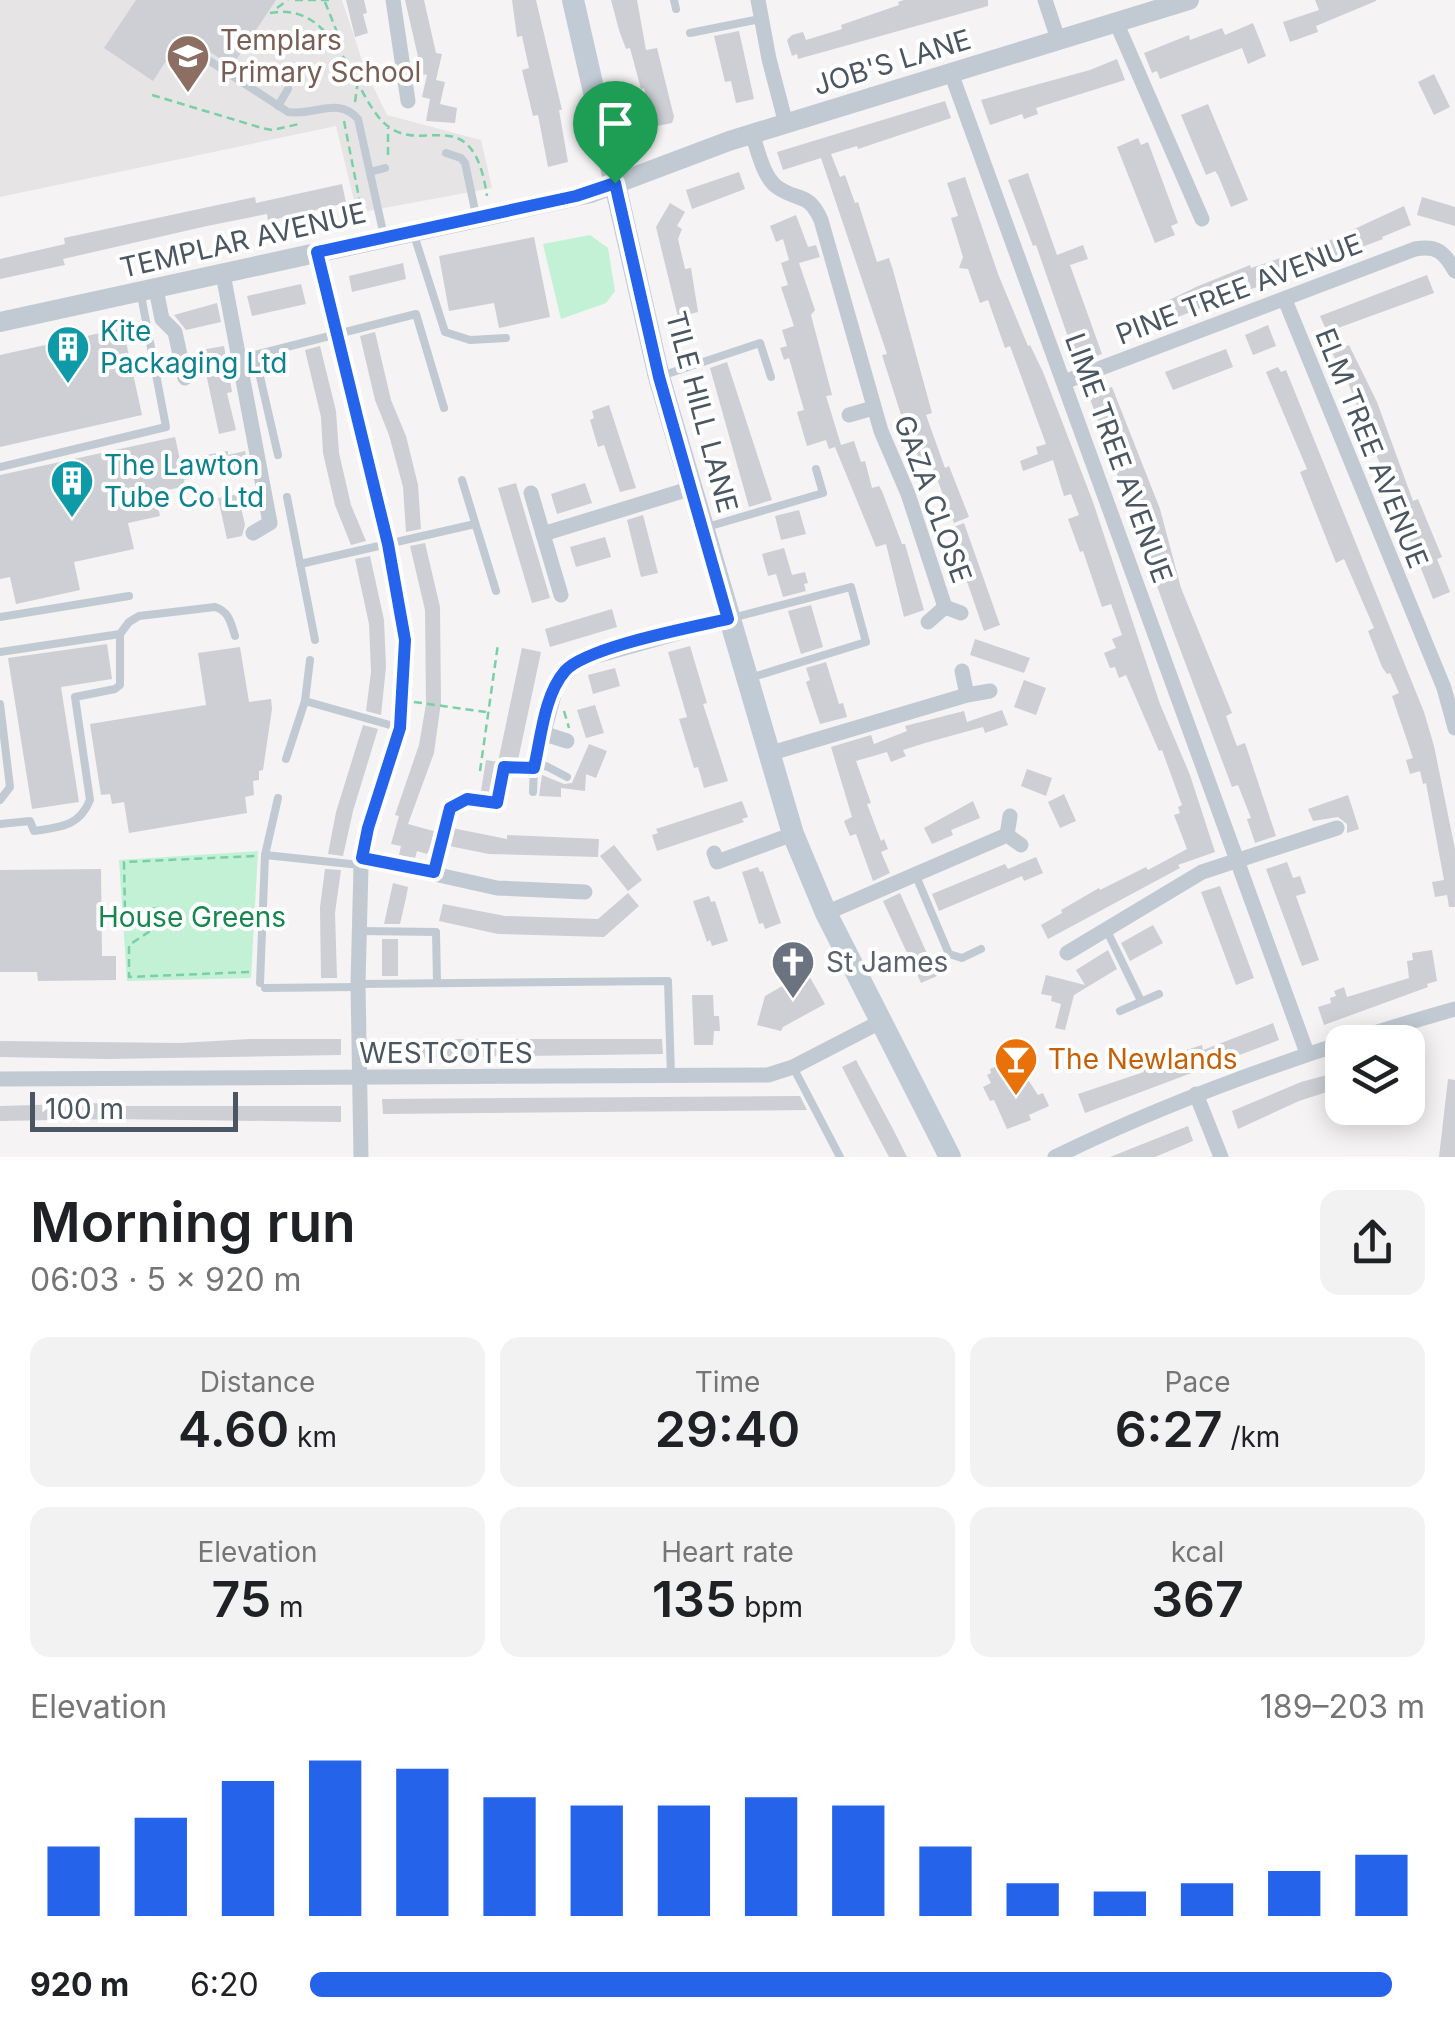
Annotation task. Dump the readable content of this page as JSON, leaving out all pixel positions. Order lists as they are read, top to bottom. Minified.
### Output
{"streets":{"main road":["TILE HILL LANE"],"street":["JOB'S LANE","TEMPLAR AVENUE","PINE TREE AVENUE","ELM TREE AVENUE","LIME TREE AVENUE","GAZA CLOSE","WESTCOTES"]},"crossings":[["JOB'S LANE","TEMPLAR AVENUE"],["JOB'S LANE","TILE HILL LANE"],["JOB'S LANE","LIME TREE AVENUE"],["JOB'S LANE","GAZA CLOSE"],["TEMPLAR AVENUE","TILE HILL LANE"],["PINE TREE AVENUE","ELM TREE AVENUE"],["PINE TREE AVENUE","LIME TREE AVENUE"],["TILE HILL LANE","WESTCOTES"]],"parks":["House Greens"],"places":{"school or university":["Templars Primary School"],"building":["Kite Packaging Ltd","The Lawton Tube Co Ltd"],"church":["St James"],"bar":["The Newlands"]},"scale_bar":"100 m","page":{"scale":"100 m","heading":["Morning run","06:03 · 5 × 920 m"],"stats":[["Distance","4.60 km"],["Time","29:40"],["Pace","6:27 /km"],["Elevation","75 m"],["Heart rate","135 bpm"],["kcal","367"]],"chart":["Elevation","189–203 m"],"list":[{"name":"920 m","note":"6:20"}]}}
